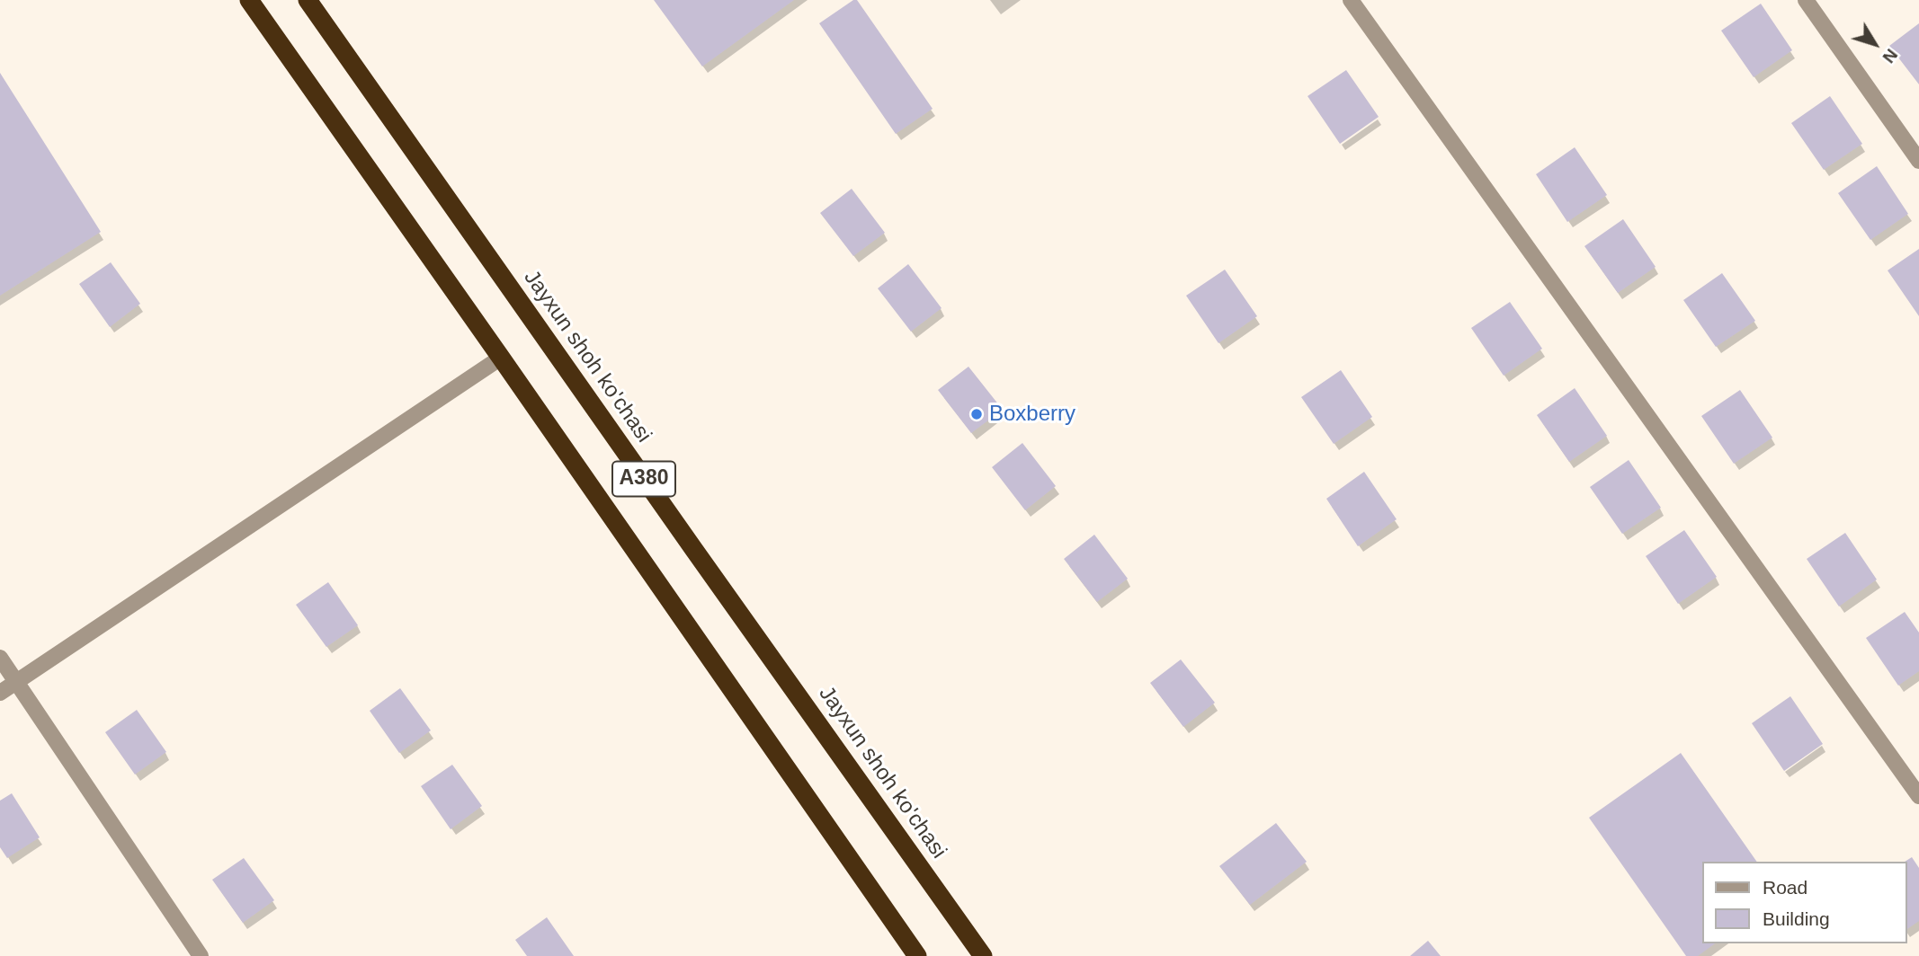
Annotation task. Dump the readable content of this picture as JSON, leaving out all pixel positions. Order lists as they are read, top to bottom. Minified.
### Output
{"streets":{"highway":["Jayxun shoh ko'chasi","A380"]},"places":["Boxberry"],"legend":["Road","Building"],"north":"bottom right"}
